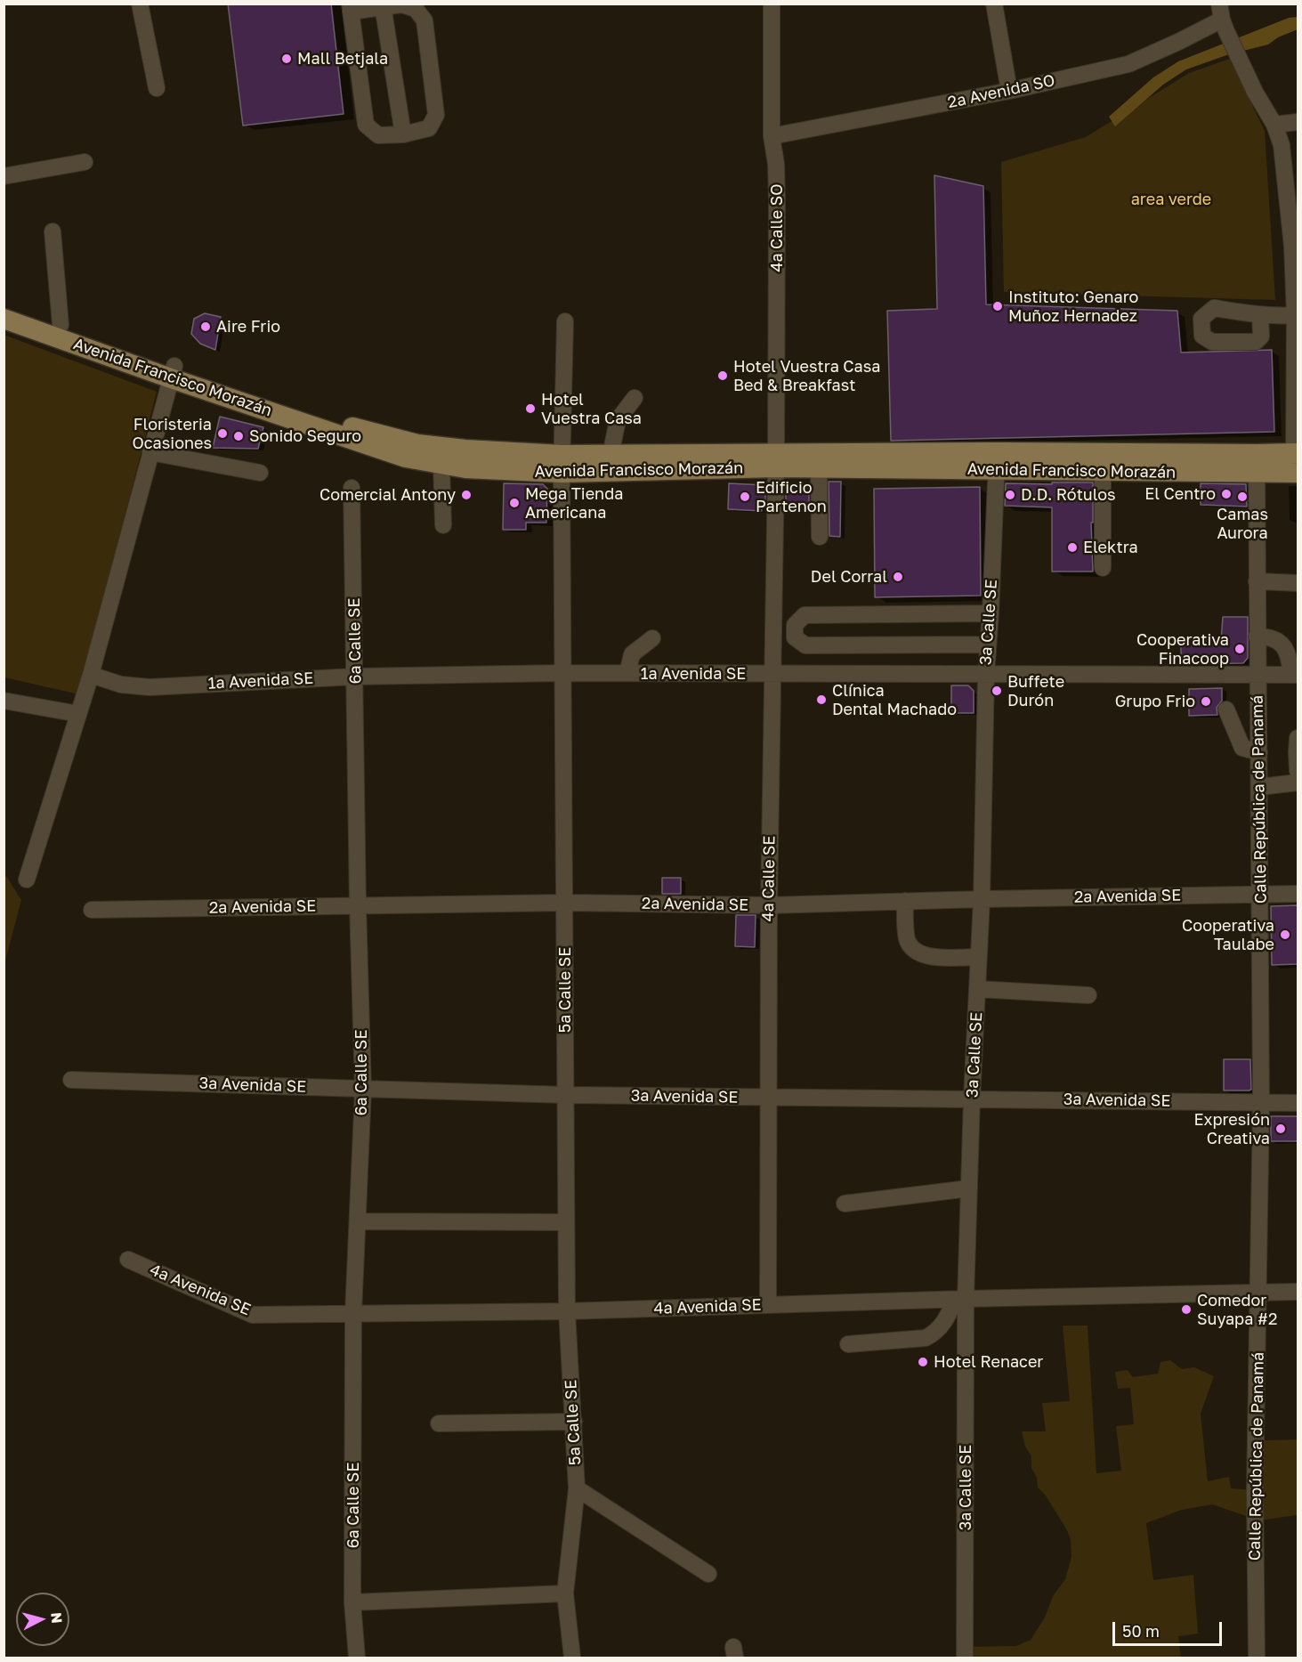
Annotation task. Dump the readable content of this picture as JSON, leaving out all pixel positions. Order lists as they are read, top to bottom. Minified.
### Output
{"streets":{"main road":["Avenida Francisco Morazán"],"street":["2a Avenida SO","4a Calle SO","3a Calle SE","6a Calle SE","1a Avenida SE","Calle República de Panamá","4a Calle SE","2a Avenida SE","5a Calle SE","3a Avenida SE","4a Avenida SE"]},"crossings":[["2a Avenida SO","4a Calle SO"],["4a Calle SO","Avenida Francisco Morazán"],["4a Calle SO","4a Calle SE"],["Avenida Francisco Morazán","3a Calle SE"],["Avenida Francisco Morazán","Calle República de Panamá"],["Avenida Francisco Morazán","4a Calle SE"],["Avenida Francisco Morazán","5a Calle SE"],["3a Calle SE","1a Avenida SE"],["3a Calle SE","2a Avenida SE"],["3a Calle SE","3a Avenida SE"],["3a Calle SE","4a Avenida SE"],["6a Calle SE","1a Avenida SE"],["6a Calle SE","2a Avenida SE"],["6a Calle SE","3a Avenida SE"],["6a Calle SE","4a Avenida SE"],["1a Avenida SE","Calle República de Panamá"],["1a Avenida SE","4a Calle SE"],["1a Avenida SE","5a Calle SE"],["Calle República de Panamá","2a Avenida SE"],["Calle República de Panamá","3a Avenida SE"],["Calle República de Panamá","4a Avenida SE"],["4a Calle SE","2a Avenida SE"],["4a Calle SE","3a Avenida SE"],["4a Calle SE","4a Avenida SE"],["2a Avenida SE","5a Calle SE"],["5a Calle SE","3a Avenida SE"],["5a Calle SE","4a Avenida SE"]],"parks":["area verde"],"places":["Mall Betjala","Instituto: Genaro Muñoz Hernadez","Aire Frio","Hotel Vuestra Casa Bed & Breakfast","Hotel Vuestra Casa","Floristeria Ocasiones","Sonido Seguro","El Centro","Comercial Antony","D.D. Rótulos","Edificio Partenon","Camas Aurora","Mega Tienda Americana","Elektra","Del Corral","Cooperativa Finacoop","Buffete Durón","Clínica Dental Machado","Grupo Frio","Cooperativa Taulabe","Expresión Creativa","Comedor Suyapa #2","Hotel Renacer"],"scale_bar":"50 m","north":"right"}
